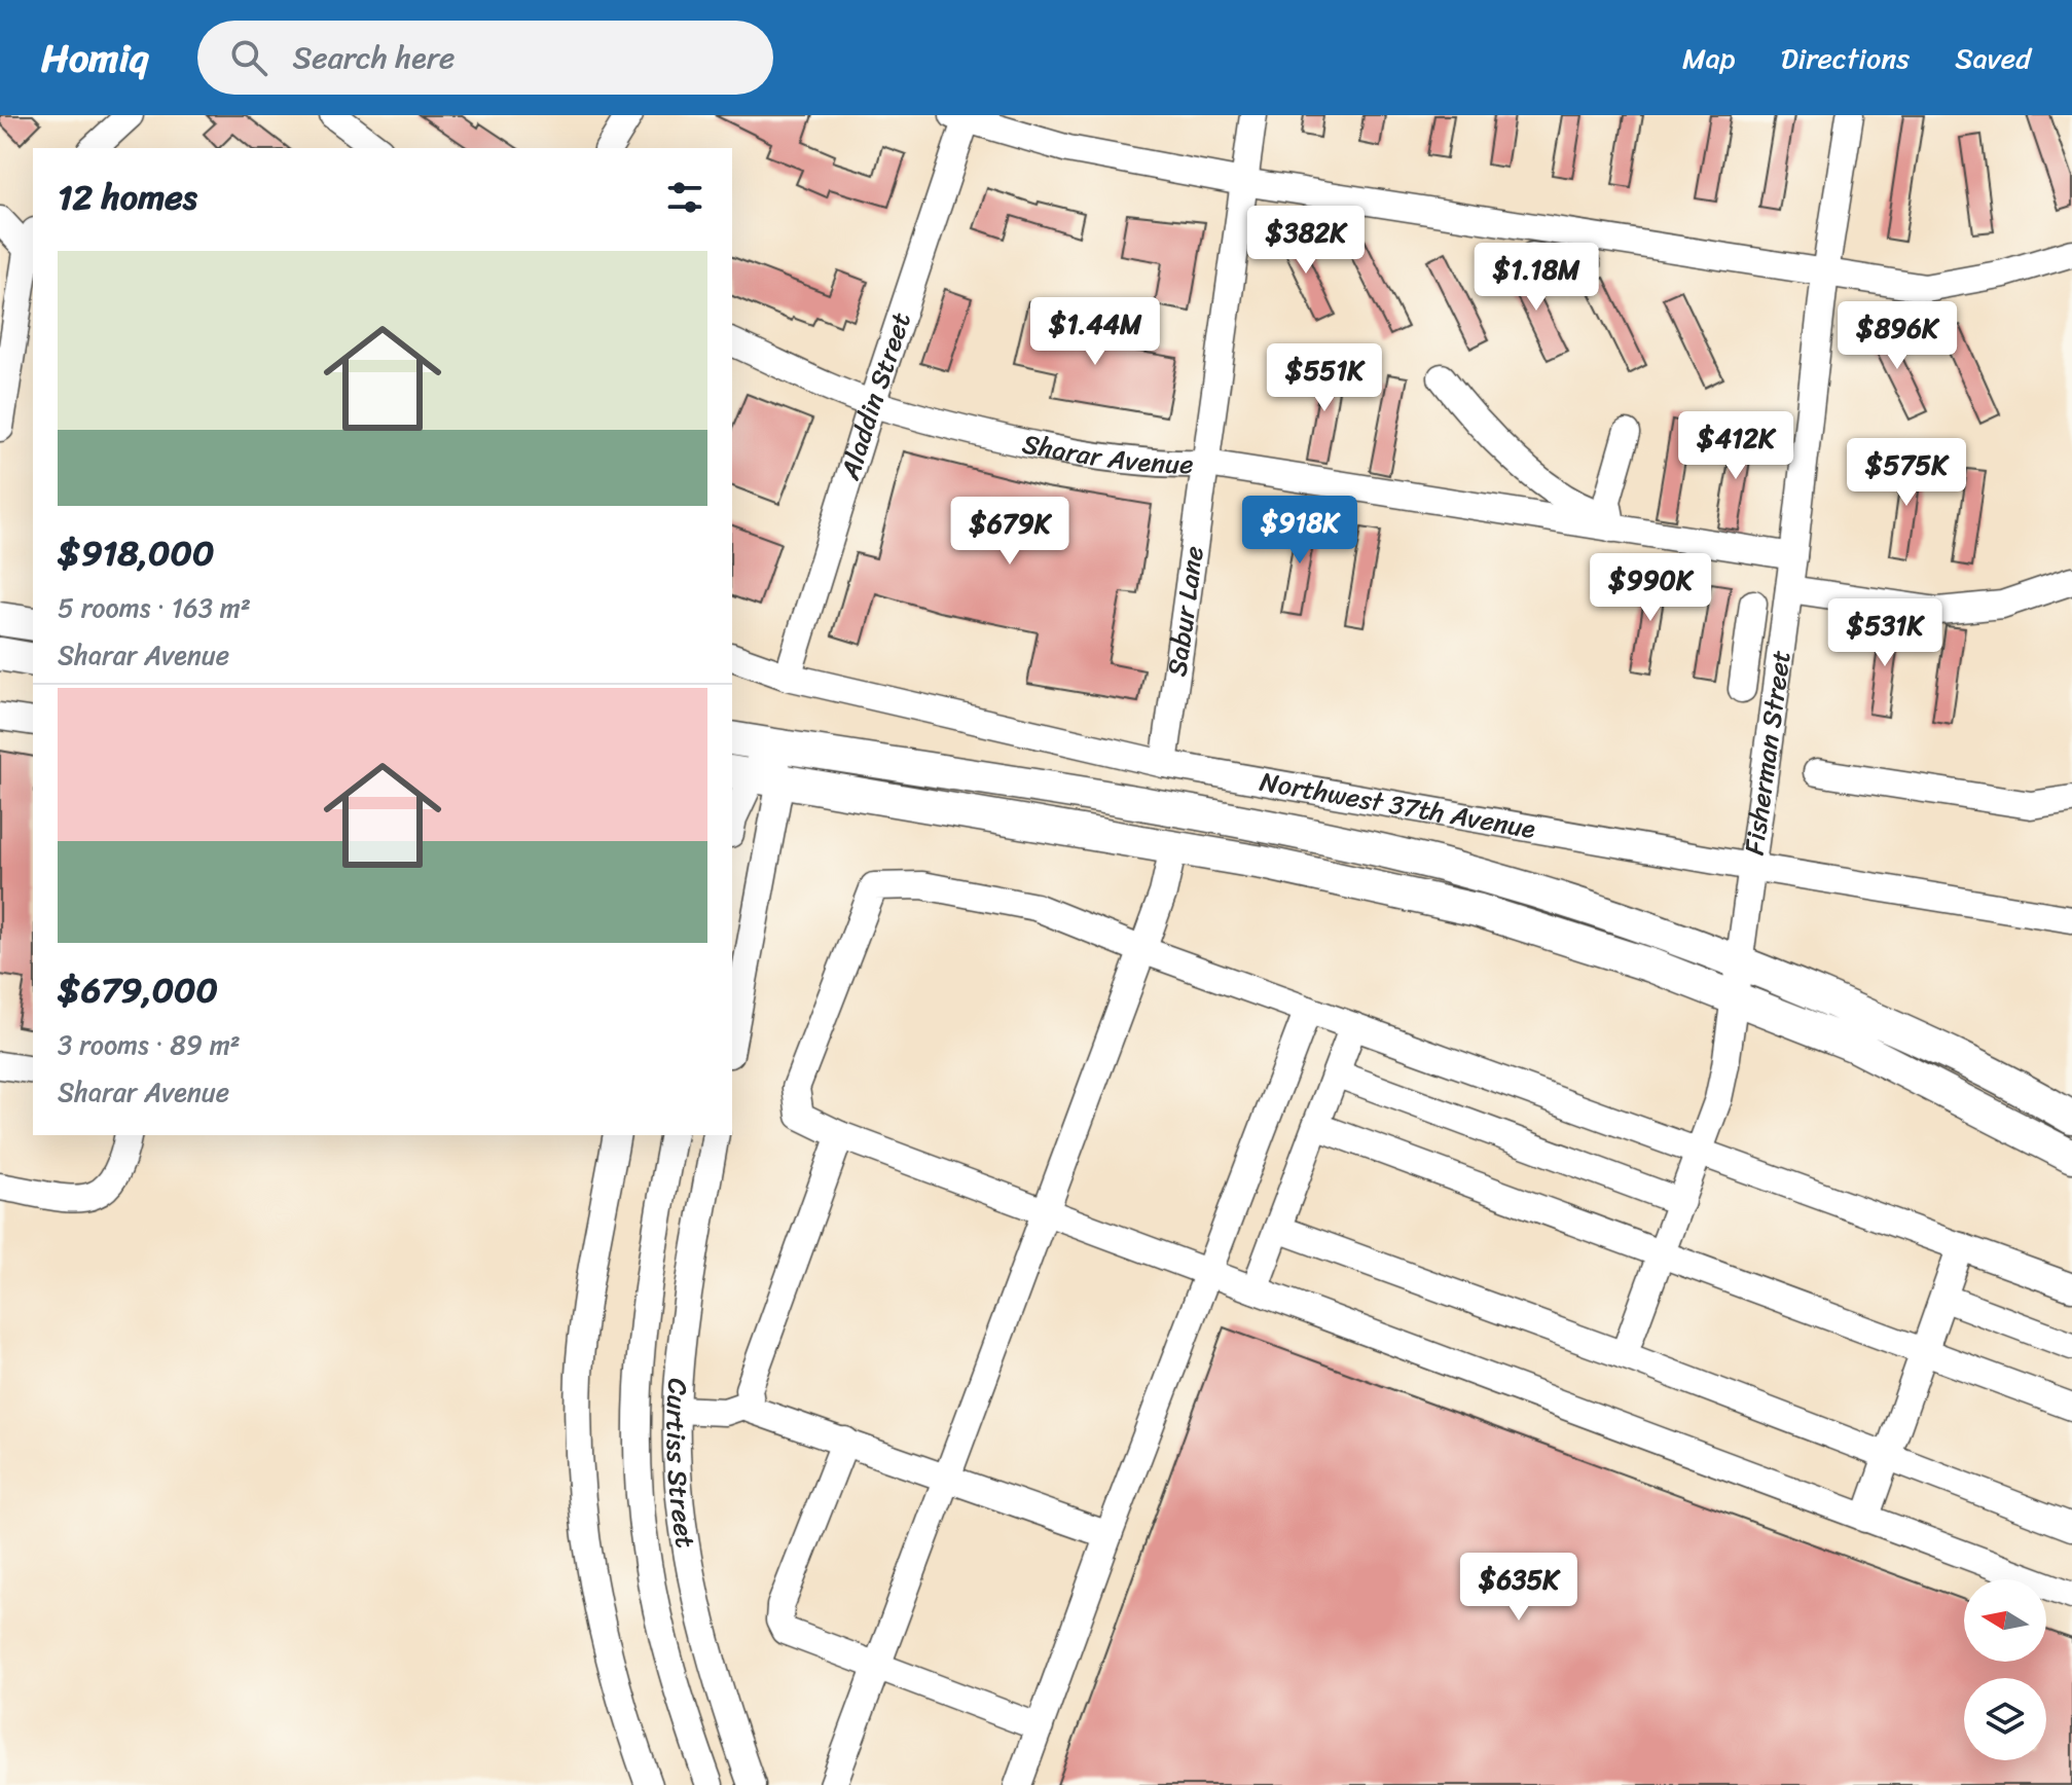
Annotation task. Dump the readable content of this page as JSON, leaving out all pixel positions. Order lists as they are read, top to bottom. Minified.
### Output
{"streets":{"street":["Aladdin Street","Sharar Avenue","Sabur Lane","Fisherman Street","Northwest 37th Avenue","Curtiss Street"]},"crossings":[["Aladdin Street","Sharar Avenue"],["Aladdin Street","Northwest 37th Avenue"],["Sharar Avenue","Sabur Lane"],["Sharar Avenue","Fisherman Street"],["Sabur Lane","Northwest 37th Avenue"],["Fisherman Street","Northwest 37th Avenue"]],"north":"left","page":{"header":"Homiq","search":"Search here","nav":["Map","Directions","Saved"],"heading":"12 homes","price":["$382K","$1.18M","$1.44M","$896K","$551K","$412K","$575K","$918K","$679K","$990K","$531K","$635K"],"list":[{"name":"$918,000","note":"5 rooms · 163 m² · Sharar Avenue"},{"name":"$679,000","note":"3 rooms · 89 m² · Sharar Avenue"}]}}
